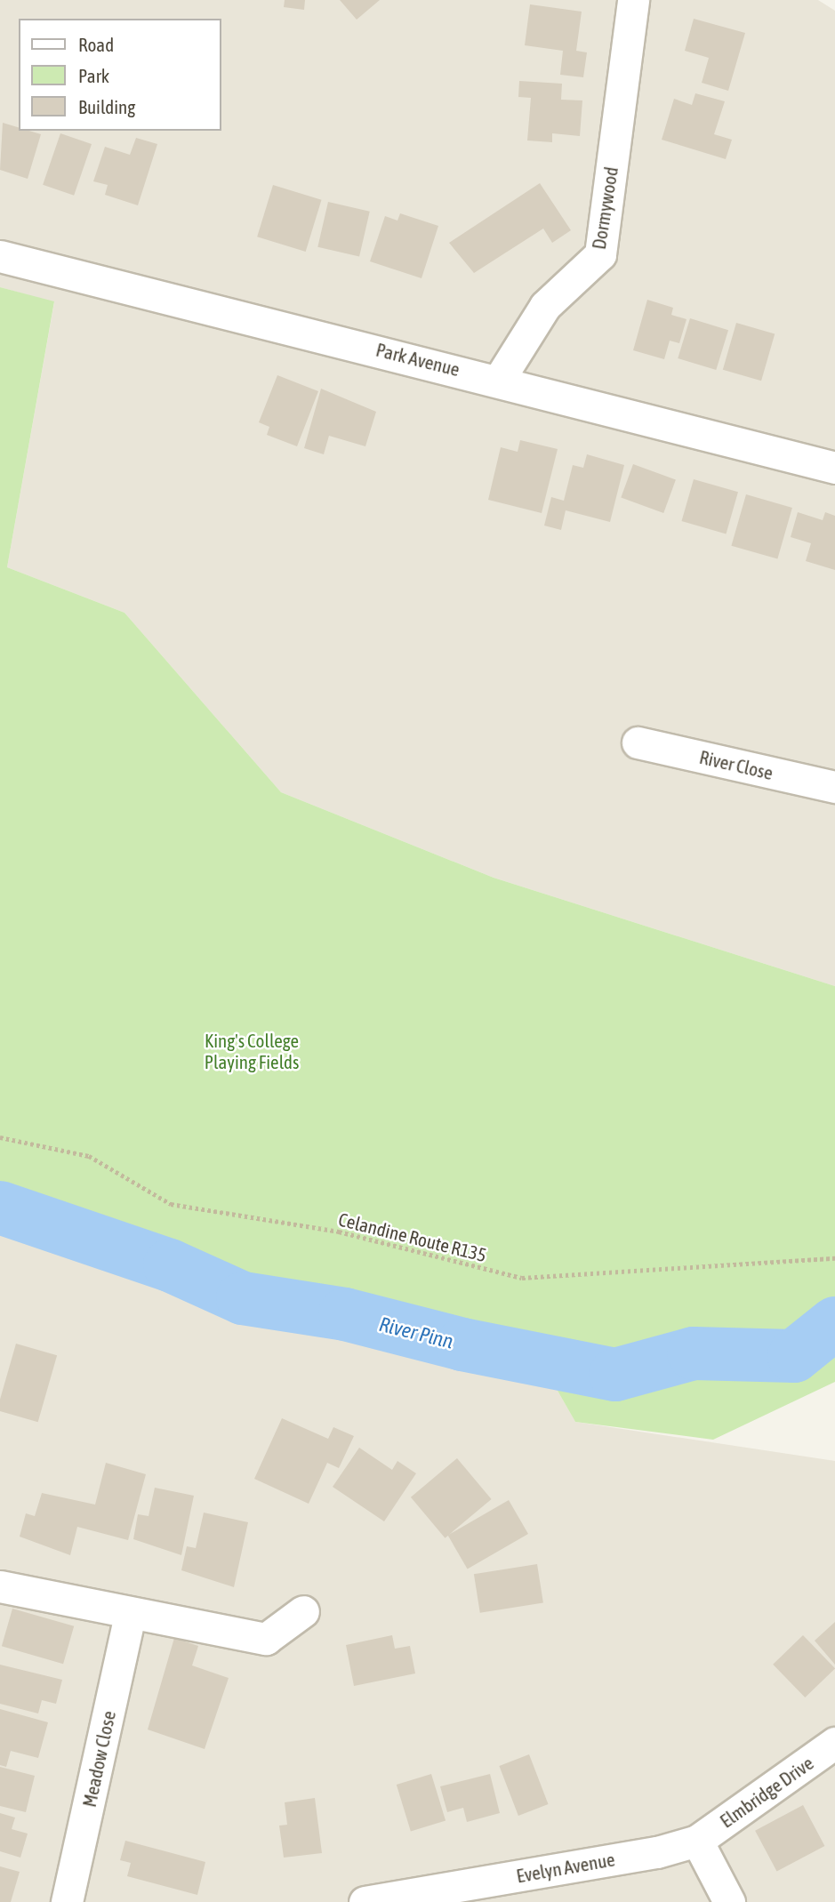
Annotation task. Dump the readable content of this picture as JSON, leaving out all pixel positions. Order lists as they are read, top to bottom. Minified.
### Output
{"streets":{"street":["Dormywood","Park Avenue","River Close","Meadow Close","Elmbridge Drive","Evelyn Avenue"],"path":["Celandine Route R135"]},"crossings":[["Dormywood","Park Avenue"],["Elmbridge Drive","Evelyn Avenue"]],"water":["River Pinn"],"parks":["King's College Playing Fields"],"legend":["Road","Park","Building"]}
